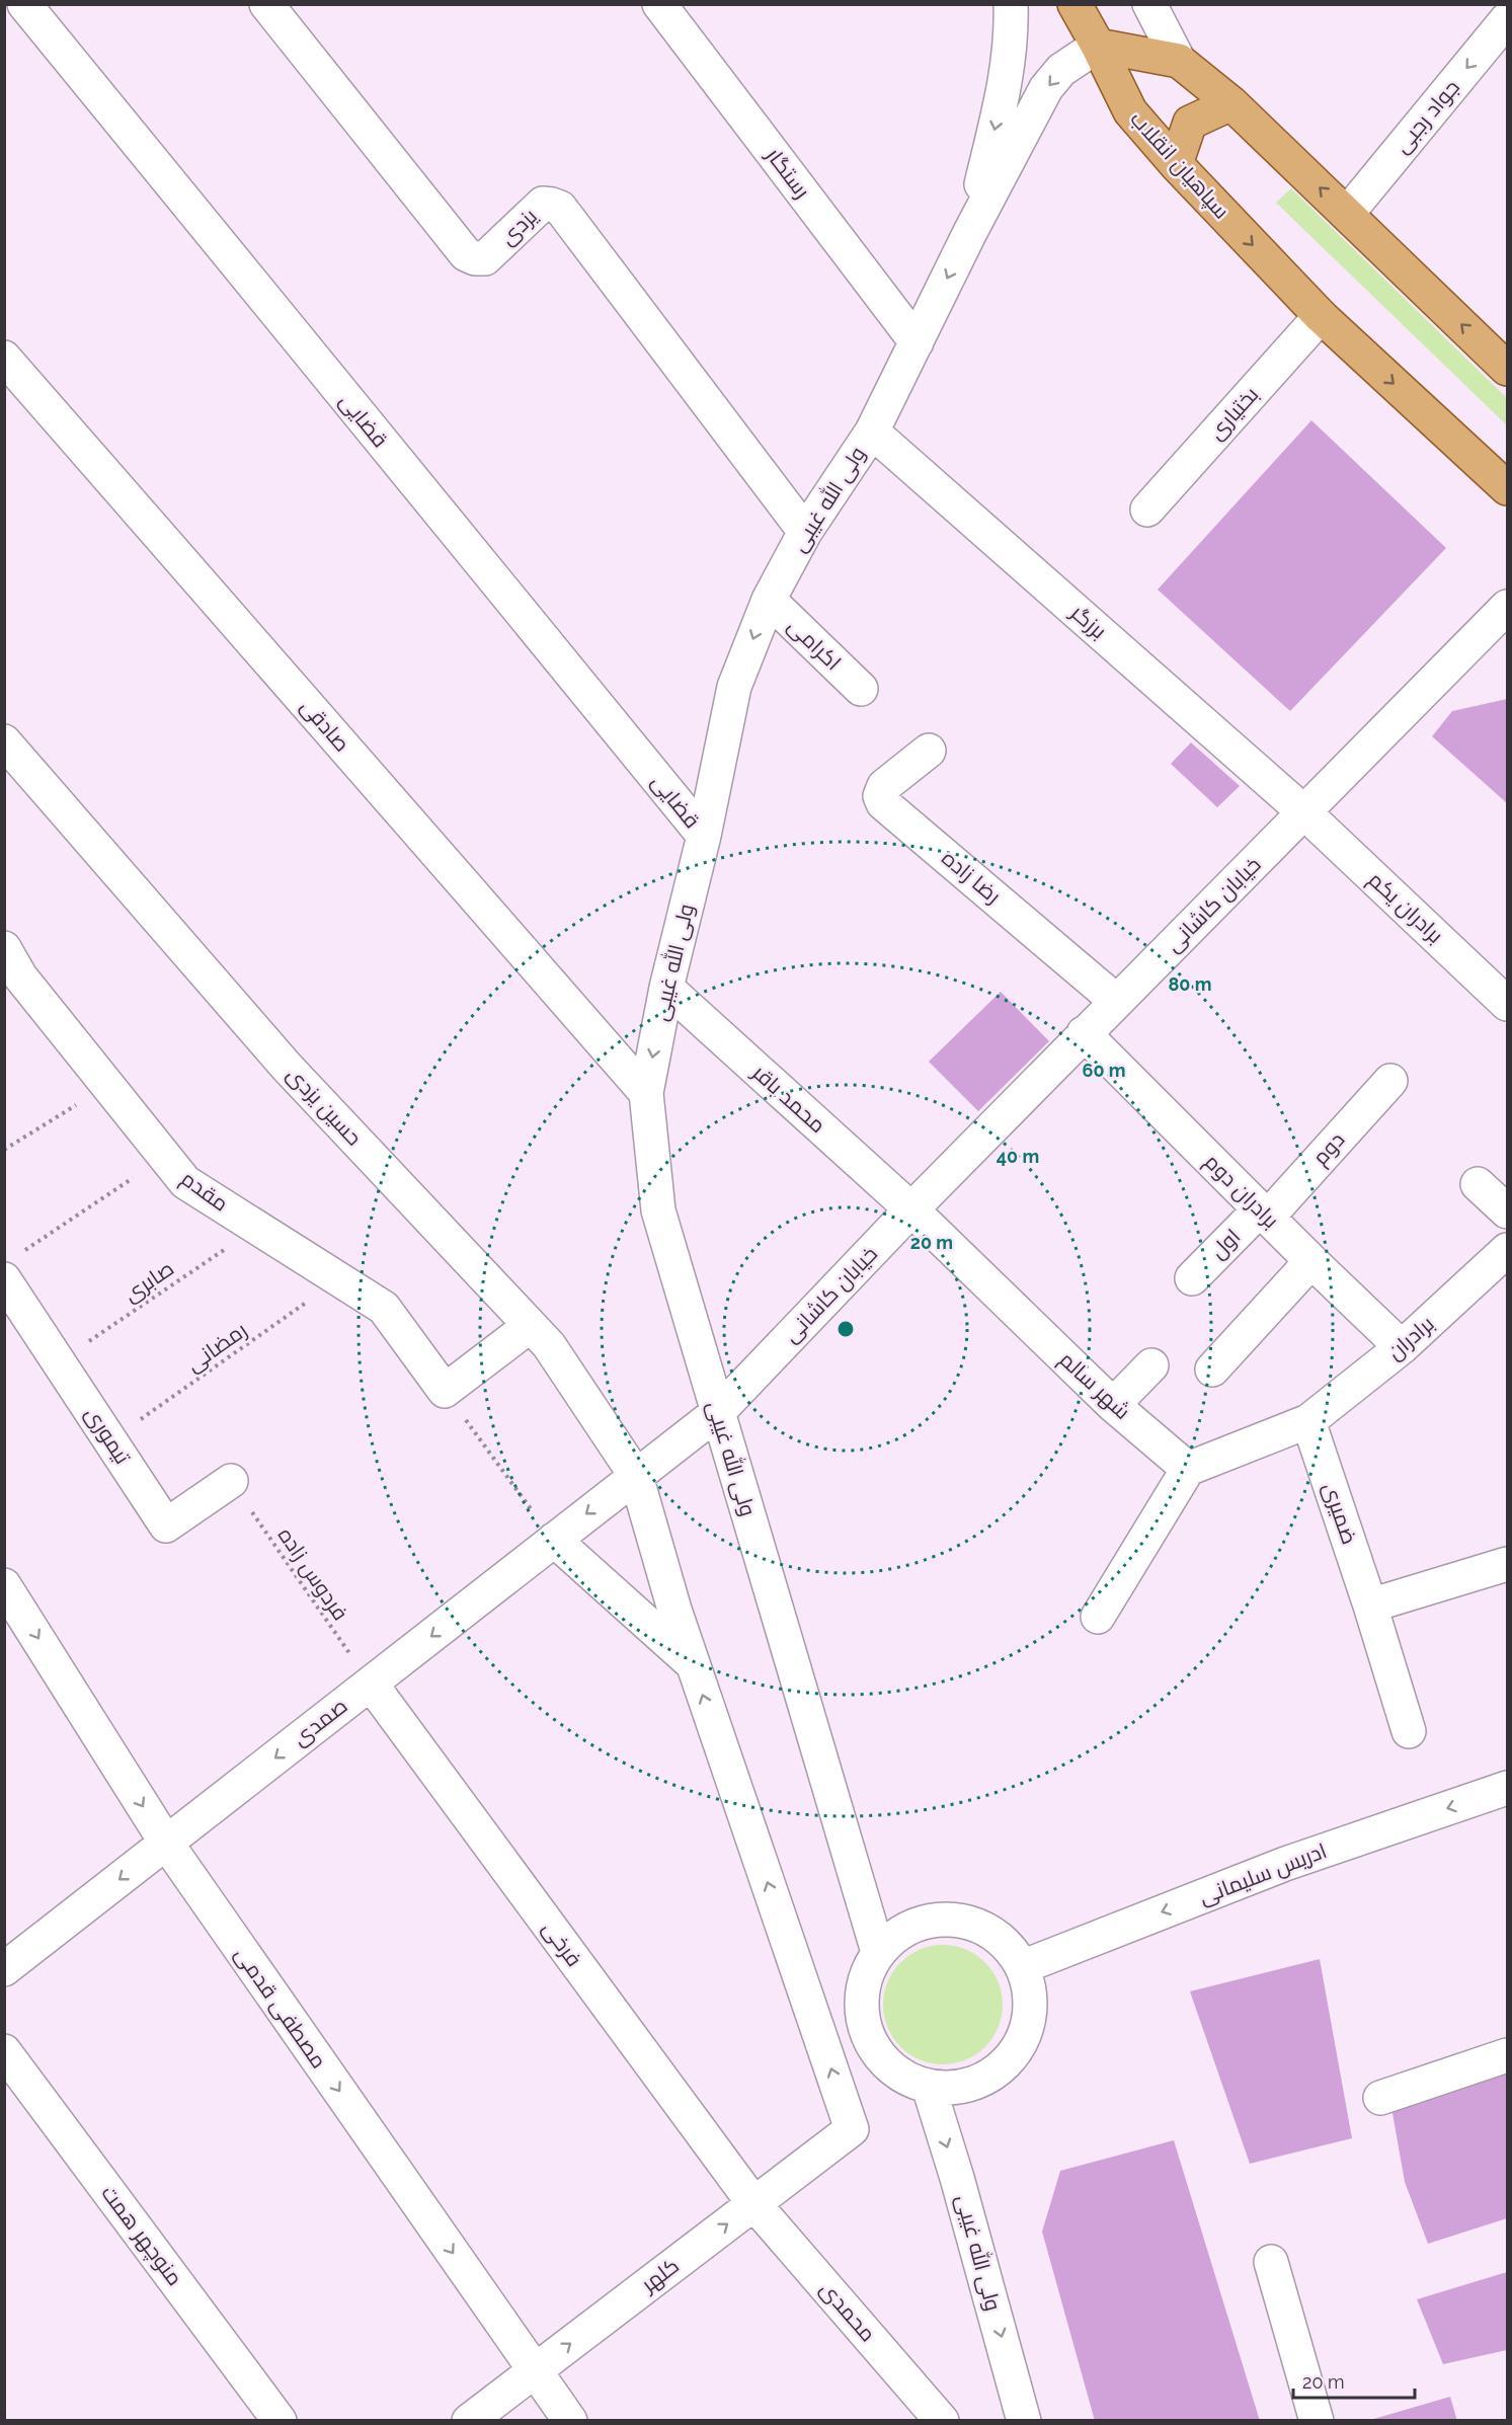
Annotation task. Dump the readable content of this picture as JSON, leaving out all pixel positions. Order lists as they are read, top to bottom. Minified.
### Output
{"streets":{"main road":["سپاهیان انقلاب"],"street":["جواد رجبی","رستگار","یزدی","بختیاری","قضایی","ولی الله غیبی","برزگر","اکرامی","صادقی","رضا زاده","خیابان کاشانی","برادران یکم","محمد باقر","حسین یزدی","دوم","مقدم","برادران دوم","اول","برادران","شهر سالم","تیموری","ضمیری","صمدی","ادریس سلیمانی","فرخی","مصطفی قدمی","منوچهر همت","کلهر","محمدی"],"path":["صابری","رمضانی","فردوس زاده"]},"crossings":[["سپاهیان انقلاب","بختیاری"],["سپاهیان انقلاب","ولی الله غیبی"],["رستگار","ولی الله غیبی"],["یزدی","ولی الله غیبی"],["قضایی","ولی الله غیبی"],["ولی الله غیبی","برزگر"],["ولی الله غیبی","اکرامی"],["ولی الله غیبی","صادقی"],["ولی الله غیبی","خیابان کاشانی"],["ولی الله غیبی","محمد باقر"],["ولی الله غیبی","ادریس سلیمانی"],["برزگر","خیابان کاشانی"],["برزگر","برادران یکم"],["رضا زاده","خیابان کاشانی"],["خیابان کاشانی","برادران یکم"],["خیابان کاشانی","محمد باقر"],["خیابان کاشانی","حسین یزدی"],["خیابان کاشانی","برادران دوم"],["خیابان کاشانی","شهر سالم"],["خیابان کاشانی","صمدی"],["محمد باقر","شهر سالم"],["حسین یزدی","صمدی"],["حسین یزدی","کلهر"],["دوم","برادران دوم"],["دوم","اول"],["مقدم","صابری"],["مقدم","رمضانی"],["برادران دوم","اول"],["برادران دوم","برادران"],["صابری","تیموری"],["برادران","ضمیری"],["رمضانی","تیموری"],["تیموری","فردوس زاده"],["فردوس زاده","صمدی"],["فردوس زاده","فرخی"],["صمدی","فرخی"],["صمدی","مصطفی قدمی"],["فرخی","کلهر"],["فرخی","محمدی"],["مصطفی قدمی","کلهر"],["کلهر","محمدی"]],"one_way":["جواد رجبی","ولی الله غیبی","صمدی","مصطفی قدمی","کلهر"],"scale_bar":"20 m","rings":["80 m","60 m","40 m","20 m"]}
